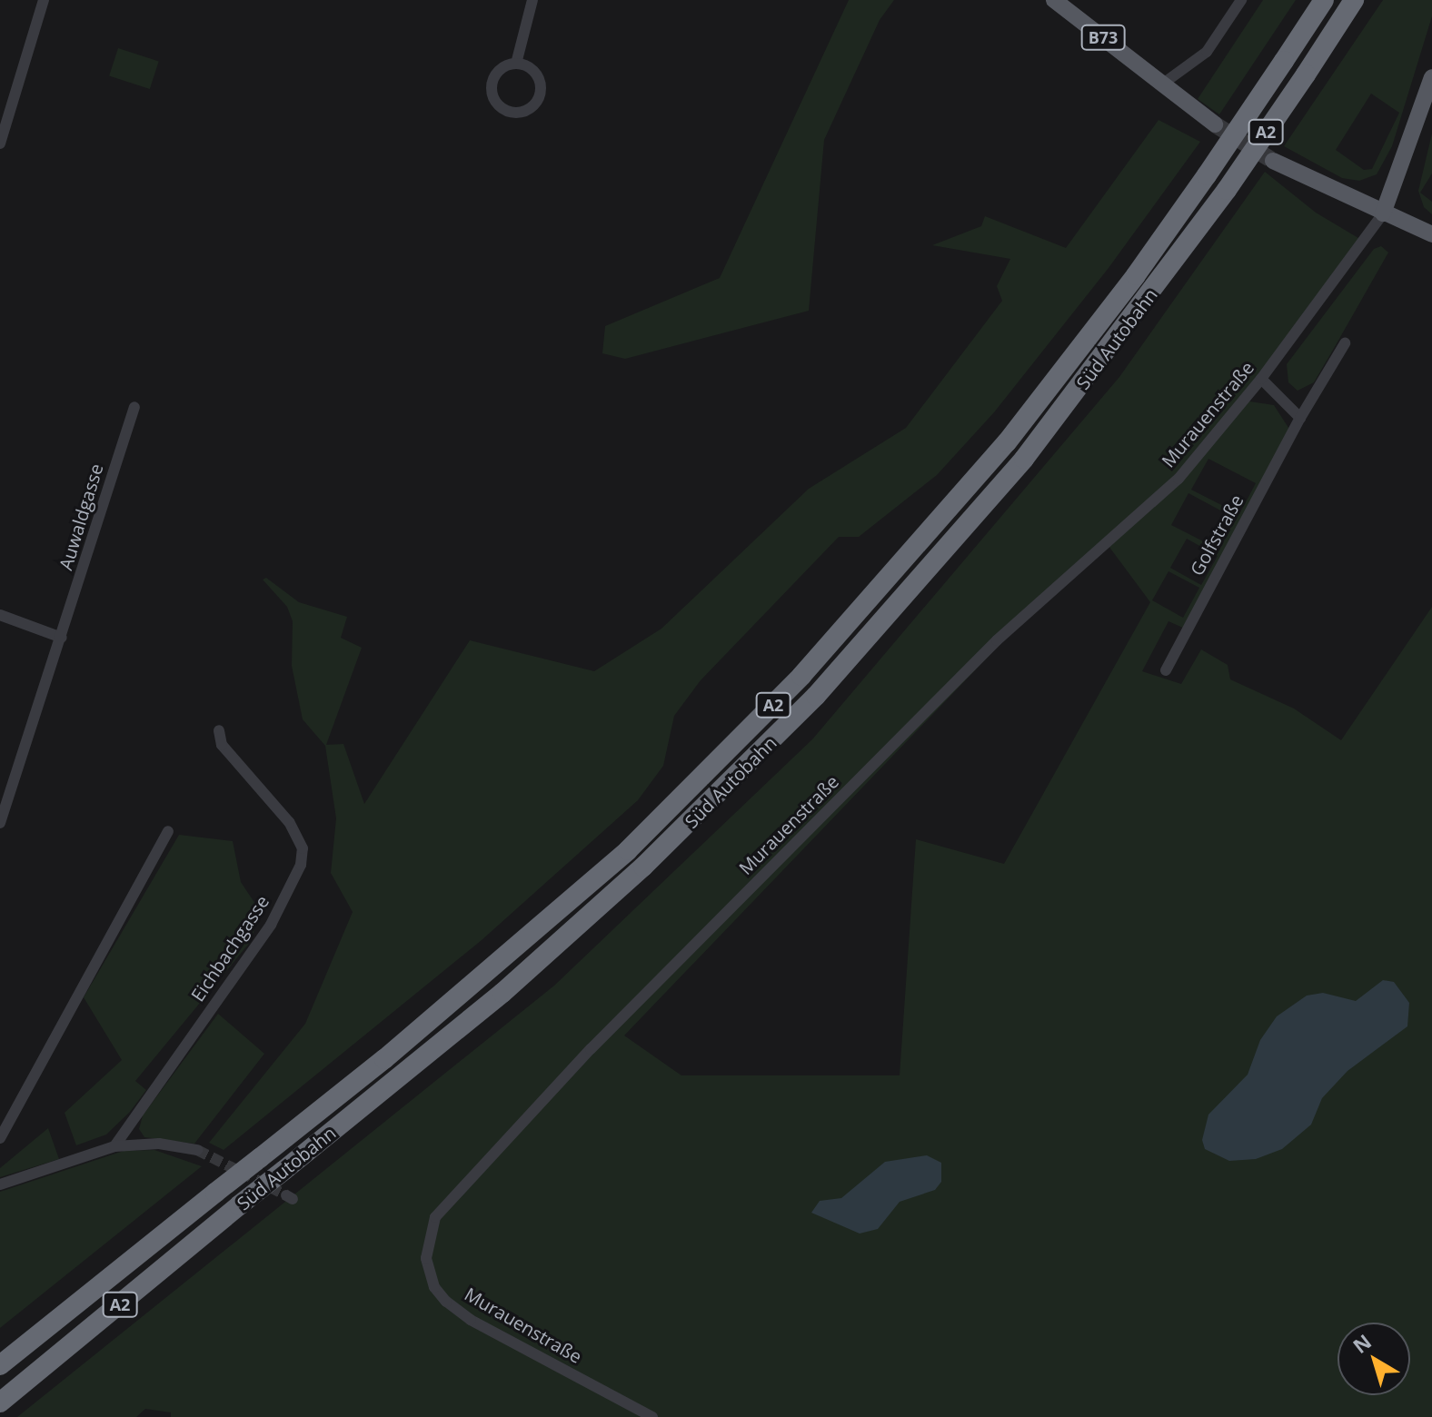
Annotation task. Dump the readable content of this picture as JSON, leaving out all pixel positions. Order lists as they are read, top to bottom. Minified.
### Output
{"streets":{"highway":["A2","Süd Autobahn"],"main road":["B73"],"street":["Murauenstraße","Auwaldgasse","Golfstraße","Eichbachgasse"]},"north":"top left"}
